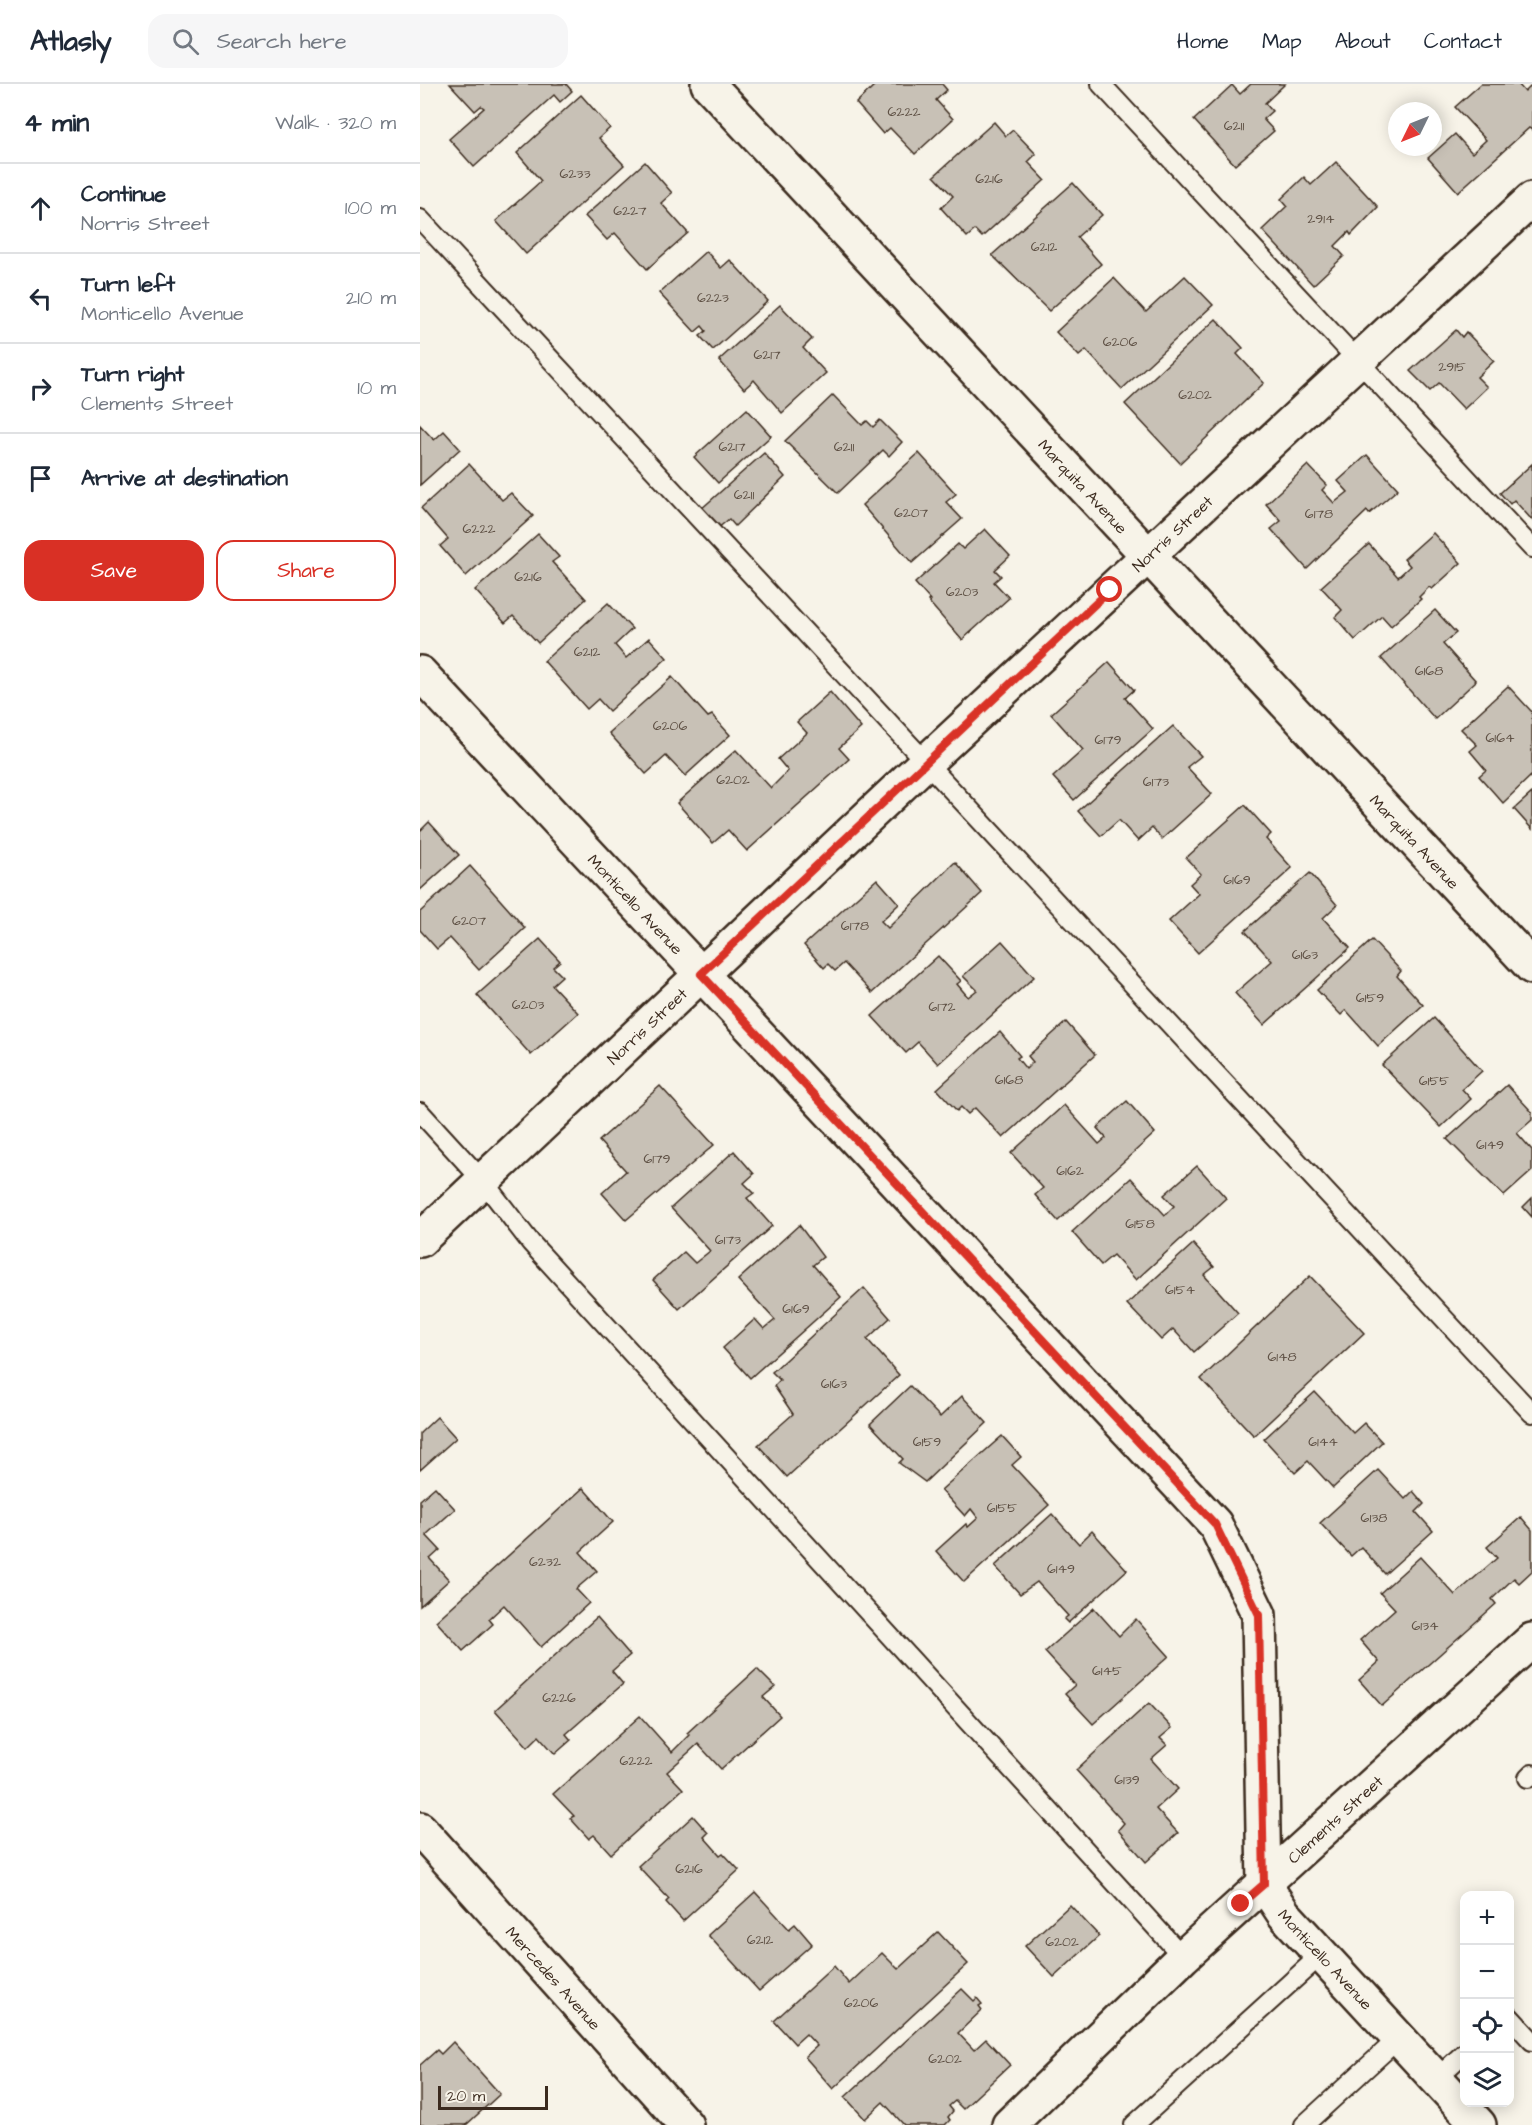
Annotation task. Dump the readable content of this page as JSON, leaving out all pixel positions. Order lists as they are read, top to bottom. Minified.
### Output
{"streets":{"street":["Marquita Avenue","Norris Street","Monticello Avenue","Clements Street","Mercedes Avenue"]},"crossings":[["Marquita Avenue","Norris Street"],["Norris Street","Monticello Avenue"],["Monticello Avenue","Clements Street"]],"house_numbers":["6222","6211","6233","6216","6227","2914","6212","6223","6206","6217","2915","6202","6217","6211","6211","6207","6178","6222","6216","6203","6212","6168","6206","6164","6179","6202","6173","6169","6207","6178","6163","6159","6203","6172","6168","6155","6149","6179","6162","6158","6173","6154","6169","6148","6163","6159","6144","6155","6138","6232","6149","6134","6145","6226","6222","6139","6216","6212","6202","6206","6202"],"scale_bar":"20 m","north":"bottom left","page":{"header":"Atlasly","search":"Search here","nav":["Home","Map","About","Contact"],"heading":["4 min","Walk · 320 m"],"list":[["Continue","Norris Street","100 m"],["Turn left","Monticello Avenue","210 m"],["Turn right","Clements Street","10 m"],"Arrive at destination"],"buttons":["Save","Share"],"map_buttons":["+","−"],"scale":"20 m"}}
